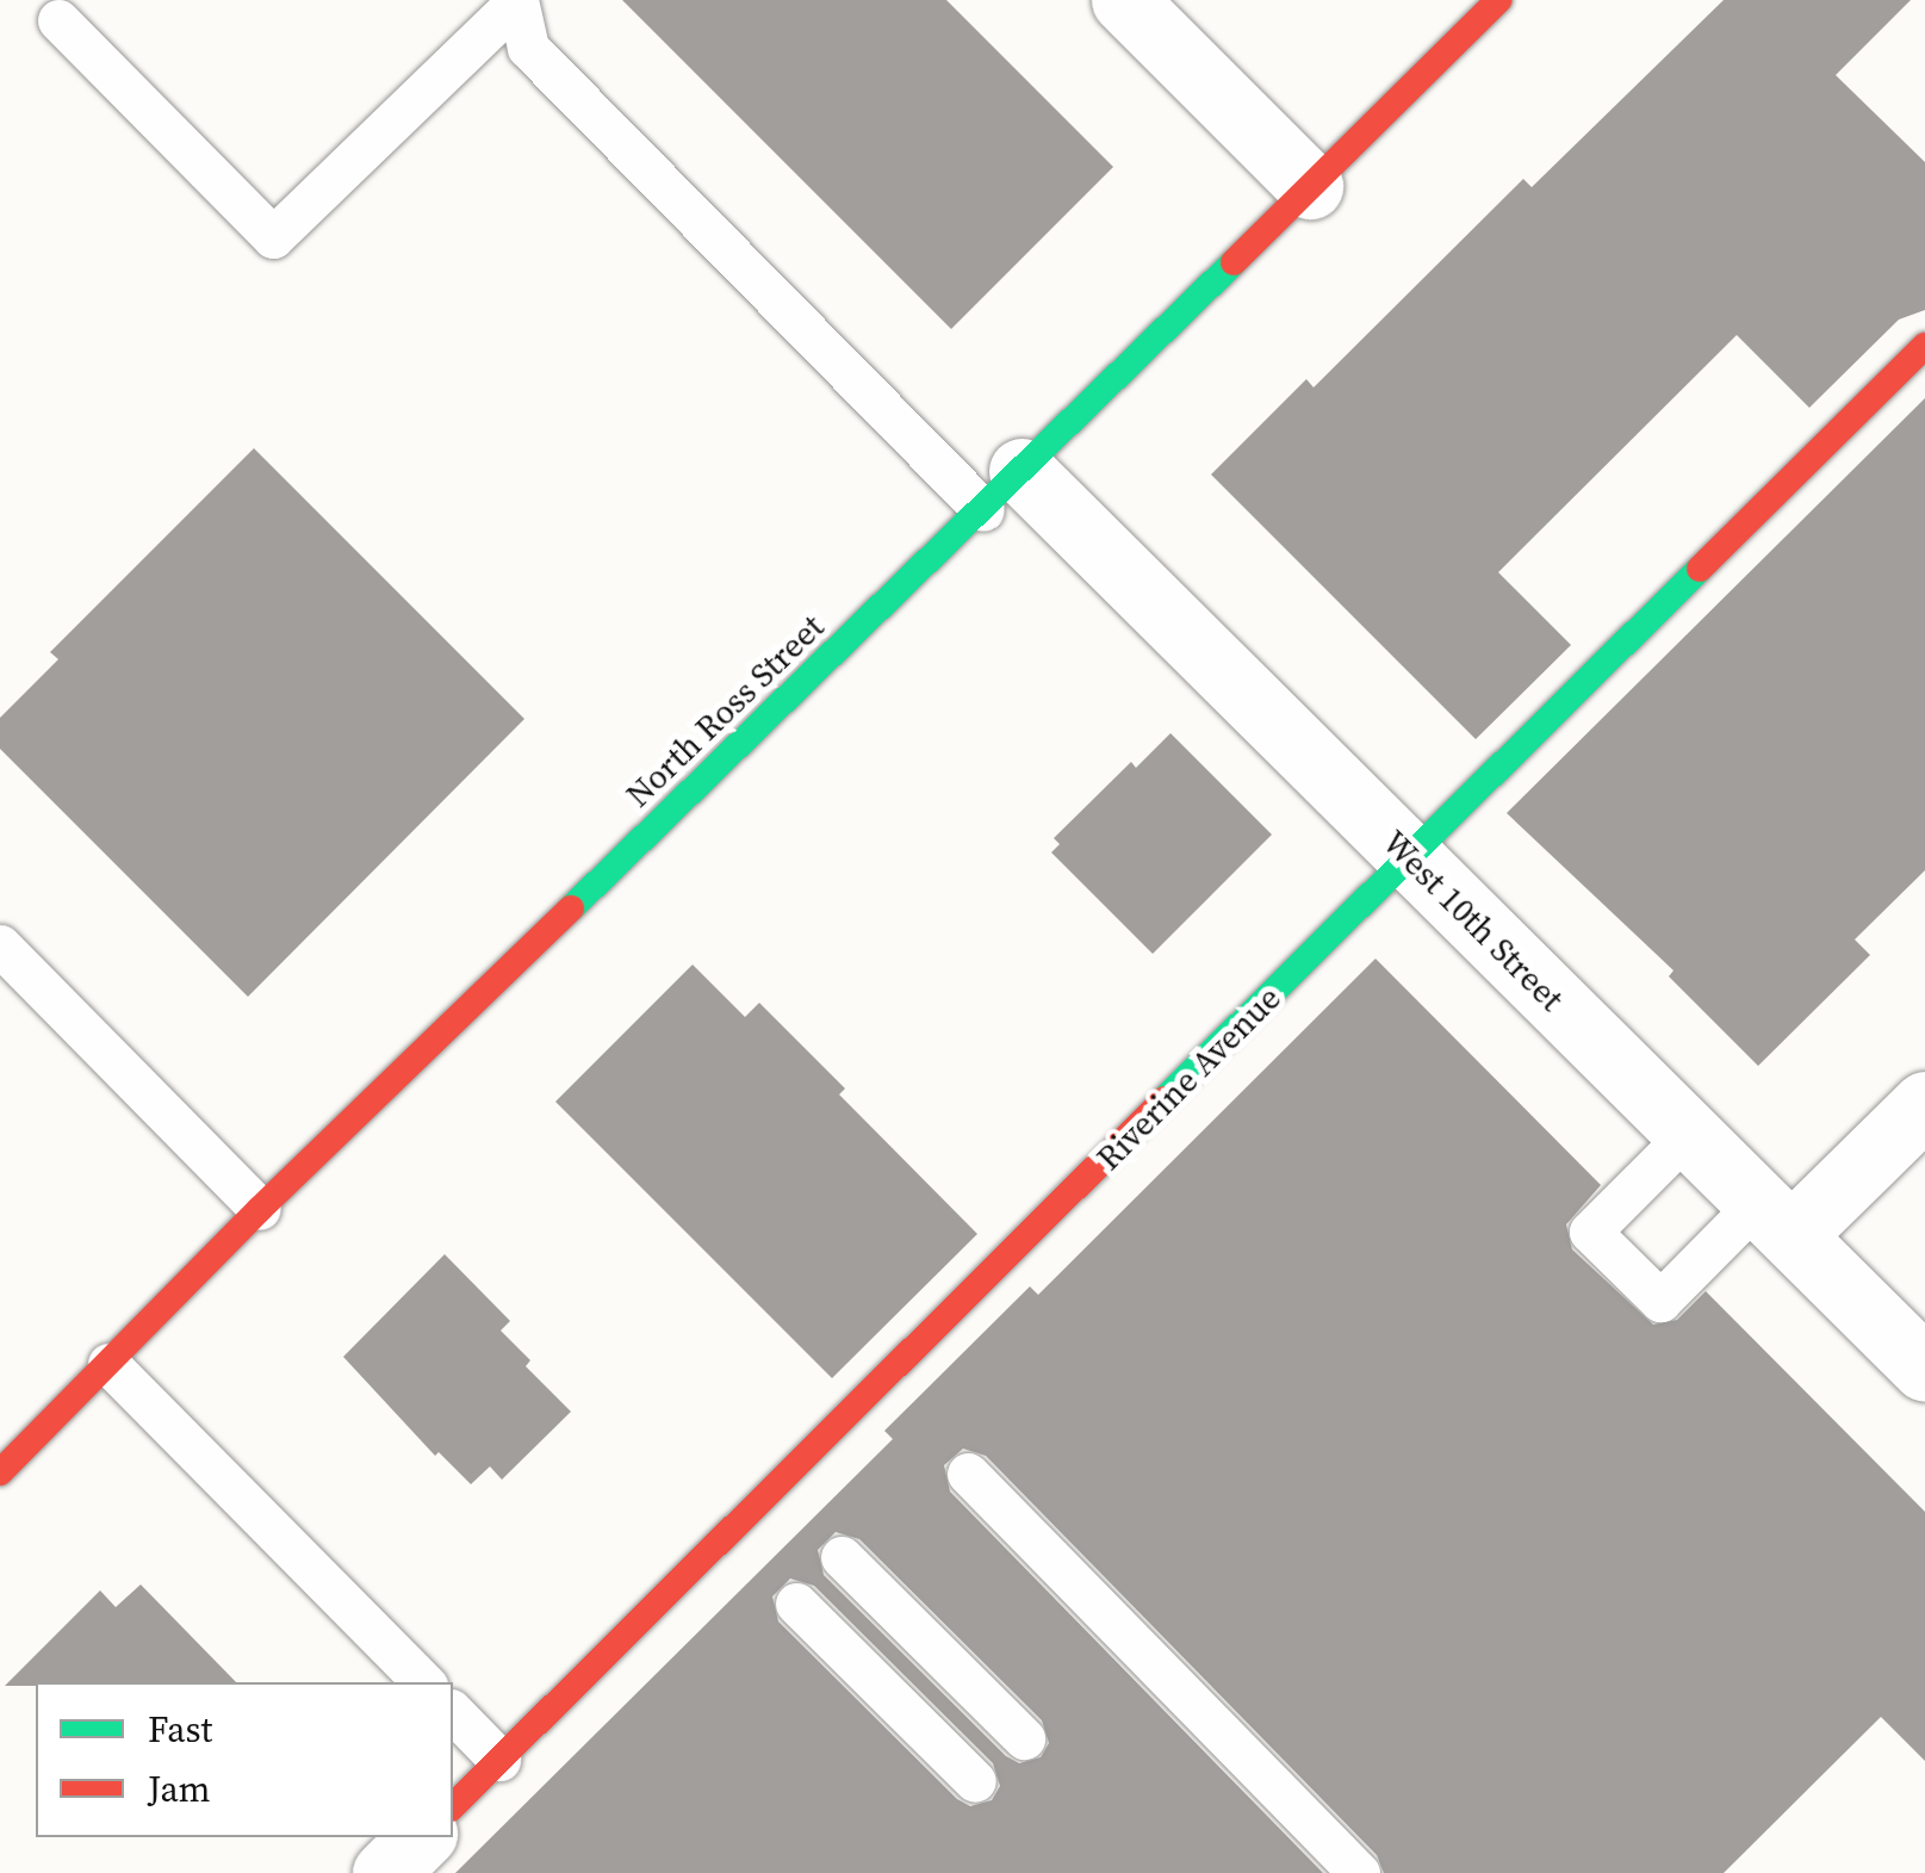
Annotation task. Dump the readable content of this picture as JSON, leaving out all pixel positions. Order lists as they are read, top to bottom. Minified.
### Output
{"streets":{"street":["North Ross Street","West 10th Street","Riverine Avenue"]},"crossings":[["North Ross Street","West 10th Street"],["West 10th Street","Riverine Avenue"]],"legend":["Fast","Jam"]}
